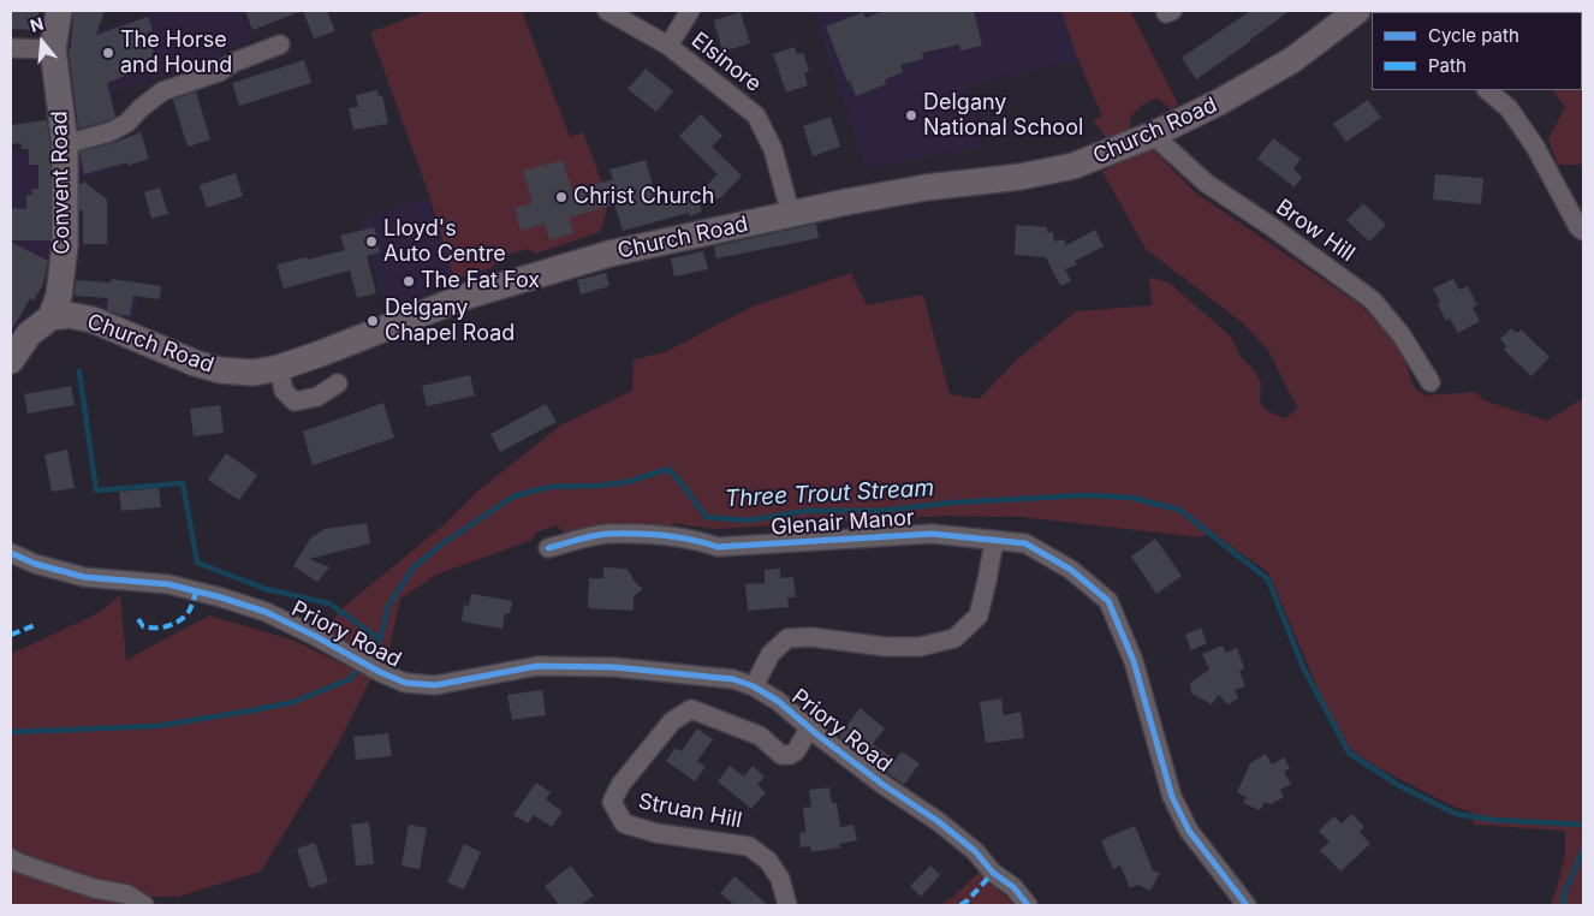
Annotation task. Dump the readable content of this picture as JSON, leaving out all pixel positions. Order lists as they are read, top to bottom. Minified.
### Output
{"streets":{"main road":["Church Road","Convent Road"],"street":["Elsinore","Brow Hill","Glenair Manor","Priory Road","Struan Hill"]},"crossings":[["Elsinore","Church Road"],["Church Road","Convent Road"],["Church Road","Brow Hill"],["Priory Road","Struan Hill"]],"water":["Three Trout Stream"],"places":["The Horse and Hound","Delgany National School","Christ Church","Lloyd's Auto Centre","The Fat Fox","Delgany Chapel Road"],"legend":["Cycle path","Path"],"north":"top"}
